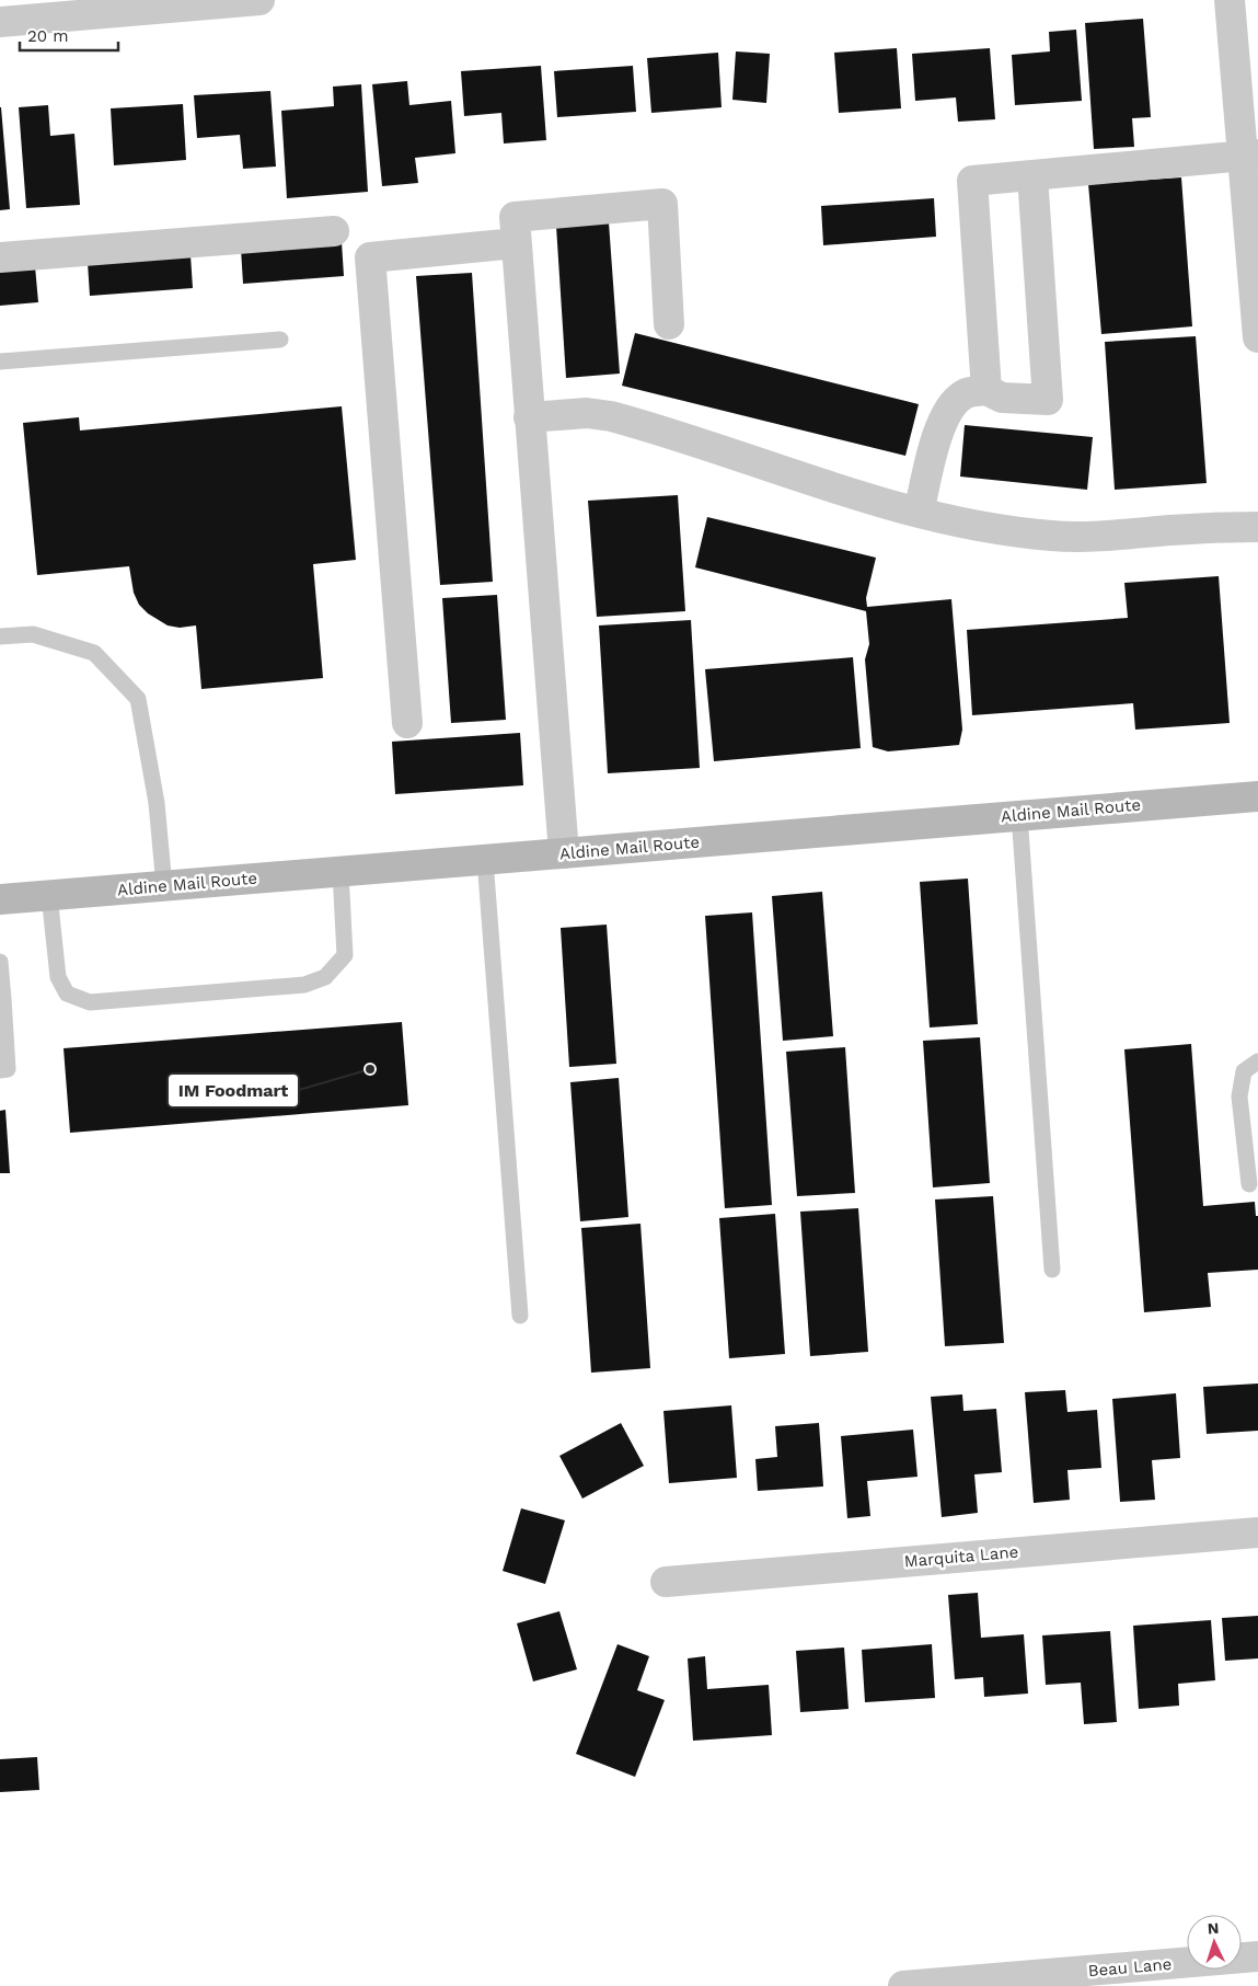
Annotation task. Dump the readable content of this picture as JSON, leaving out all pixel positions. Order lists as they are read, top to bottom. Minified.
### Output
{"streets":{"main road":["Aldine Mail Route"],"street":["Marquita Lane","Beau Lane"]},"places":["IM Foodmart"],"scale_bar":"20 m","north":"top"}
